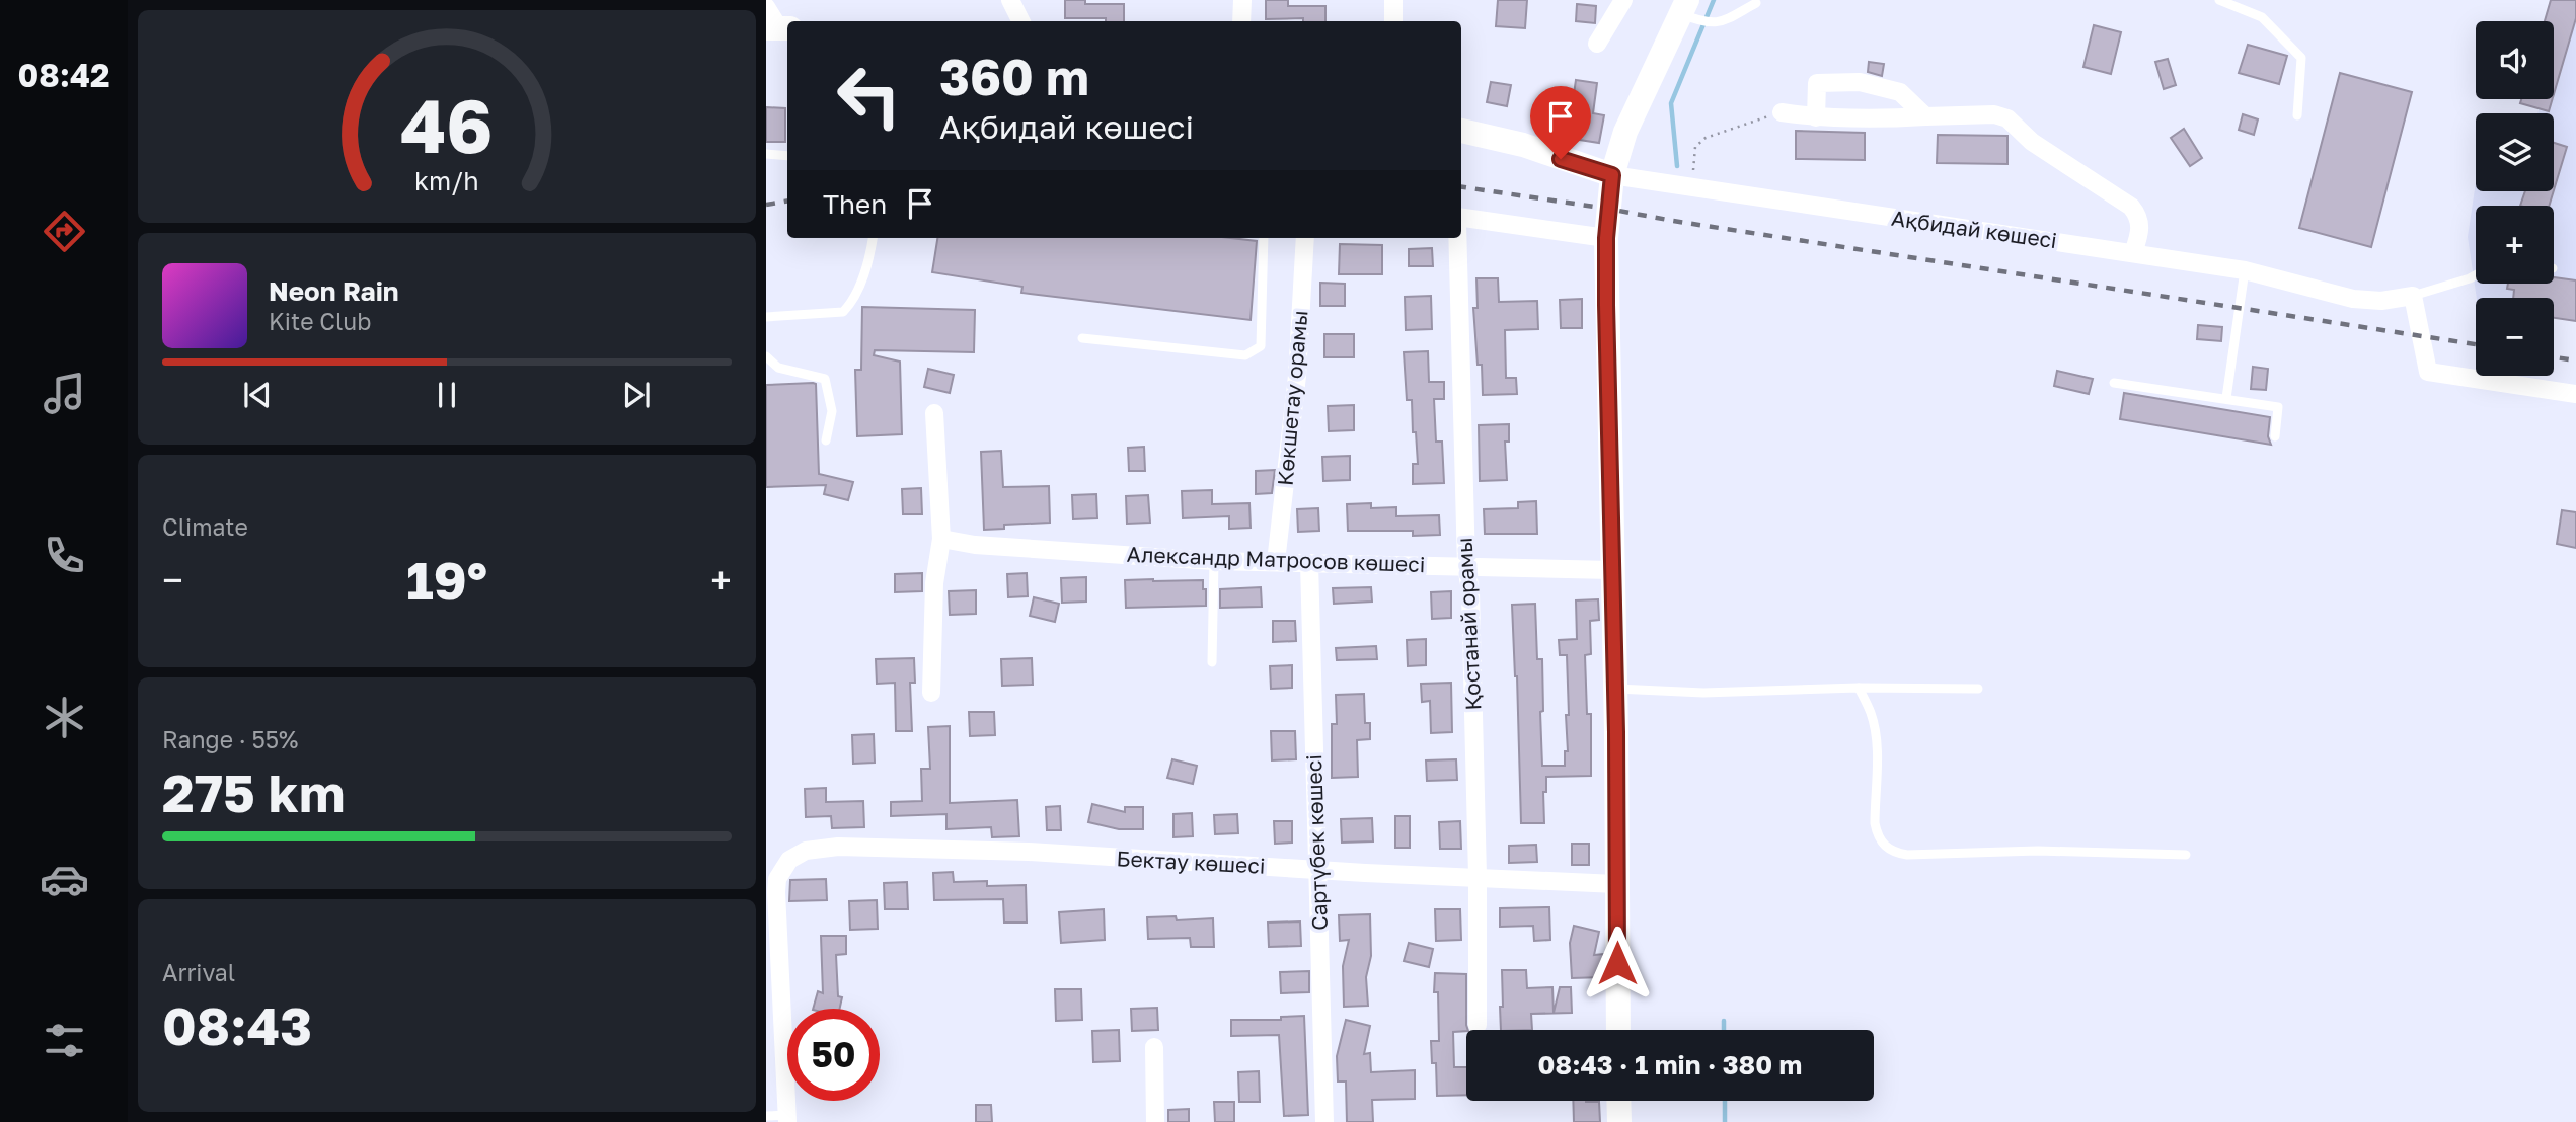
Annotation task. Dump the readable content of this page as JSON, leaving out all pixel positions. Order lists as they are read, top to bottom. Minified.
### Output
{"streets":{"main road":["Ақбидай көшесі"],"street":["Көкшетау орамы","Александр Матросов көшесі","Қостанай орамы","Сартүбек көшесі","Бектау көшесі"]},"crossings":[["Көкшетау орамы","Александр Матросов көшесі"],["Александр Матросов көшесі","Қостанай орамы"],["Александр Матросов көшесі","Сартүбек көшесі"],["Қостанай орамы","Бектау көшесі"],["Сартүбек көшесі","Бектау көшесі"]],"page":{"tabs":"08:42","map_buttons":["+","−"],"turn":["360 m","Ақбидай көшесі"],"then":"Then","song":["Neon Rain","Kite Club"],"tile":["Climate",["Range · 55%","275 km"],["Arrival","08:43"]],"heat":["−","19°","+"],"limit":"50","trip":"08:43 · 1 min · 380 m","gauge":["46","km/h"]}}
